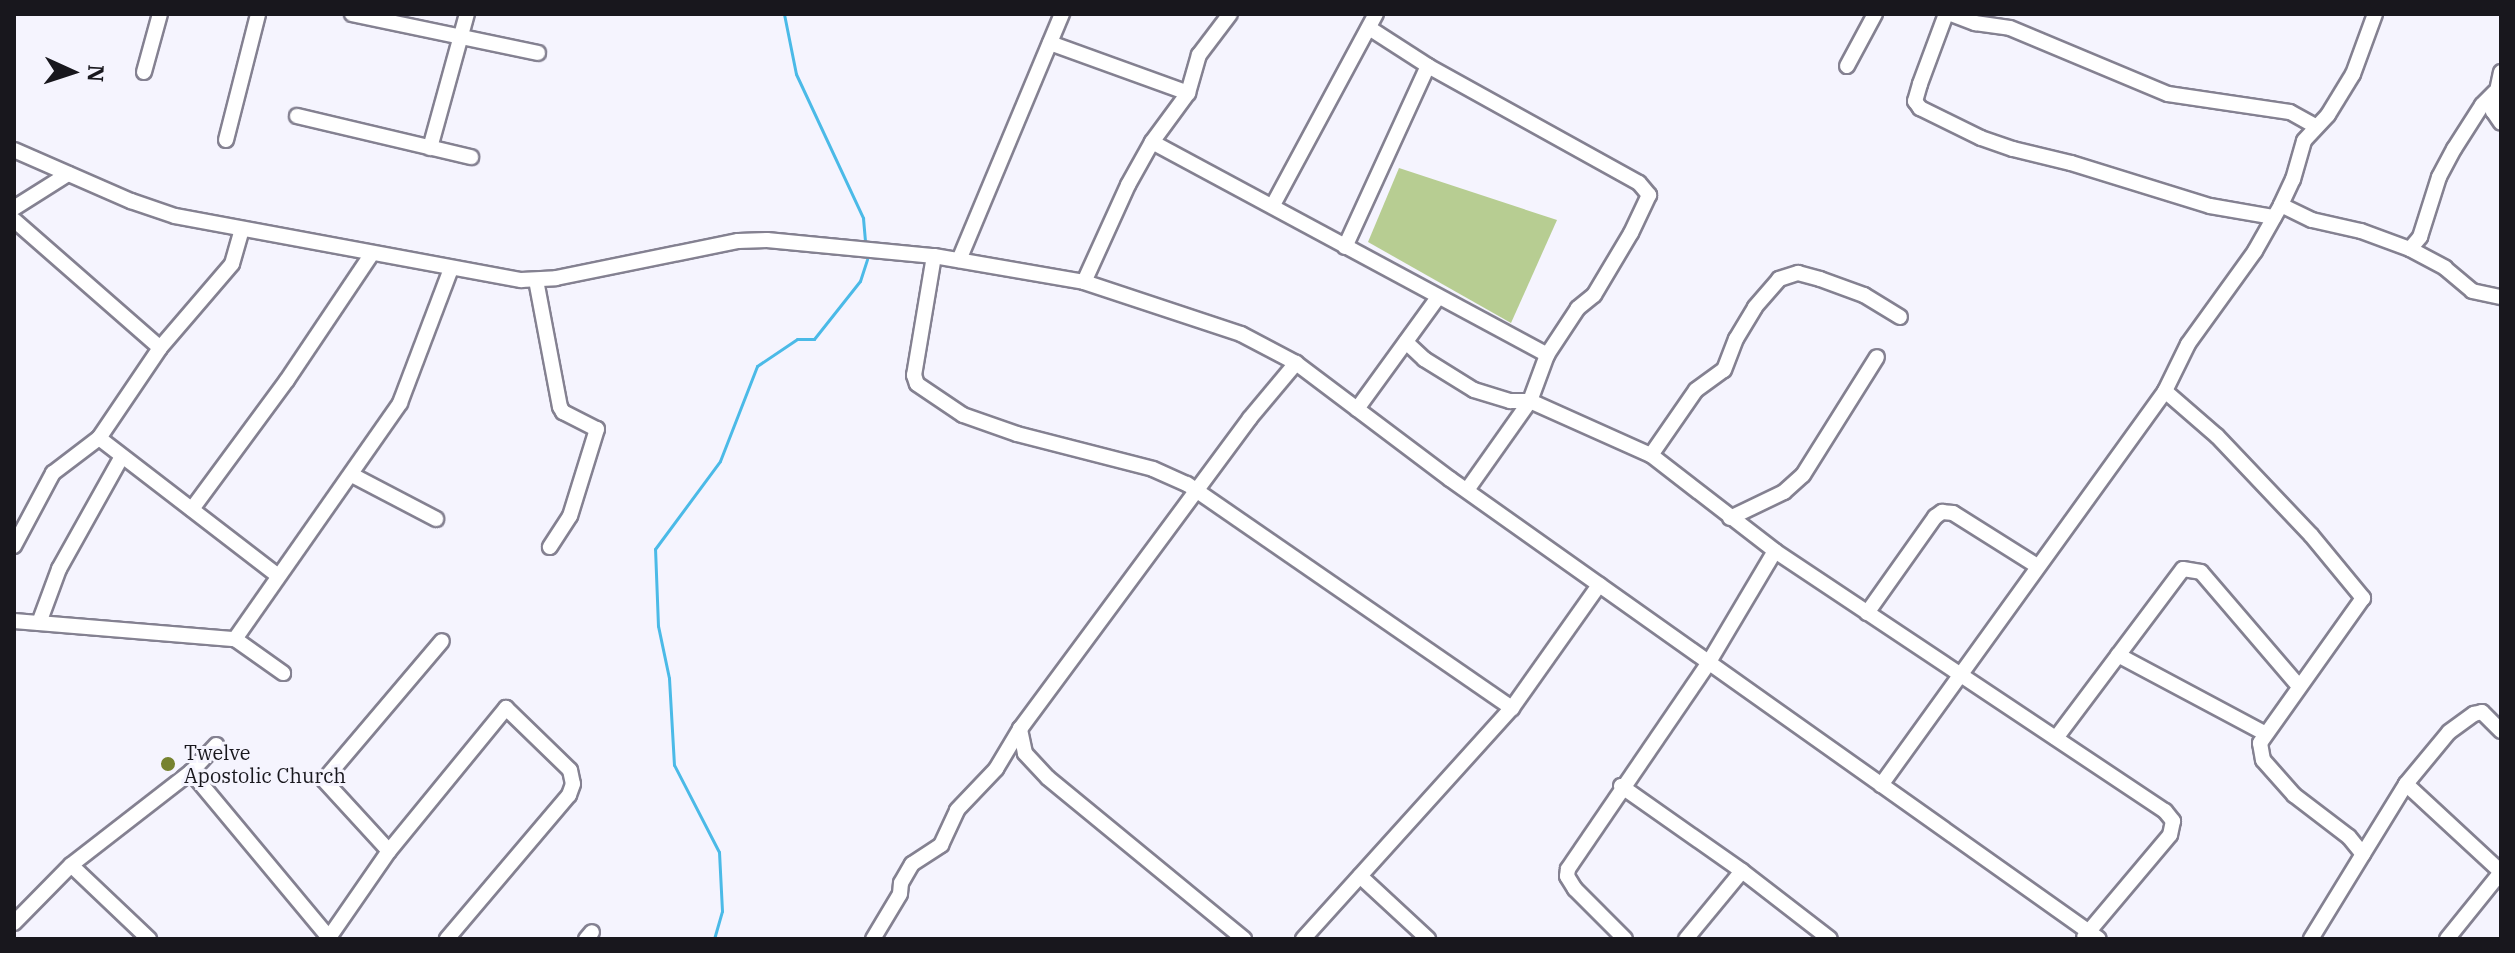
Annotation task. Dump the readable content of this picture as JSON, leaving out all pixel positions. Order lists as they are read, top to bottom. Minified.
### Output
{"places":["Twelve Apostolic Church"],"north":"right"}
